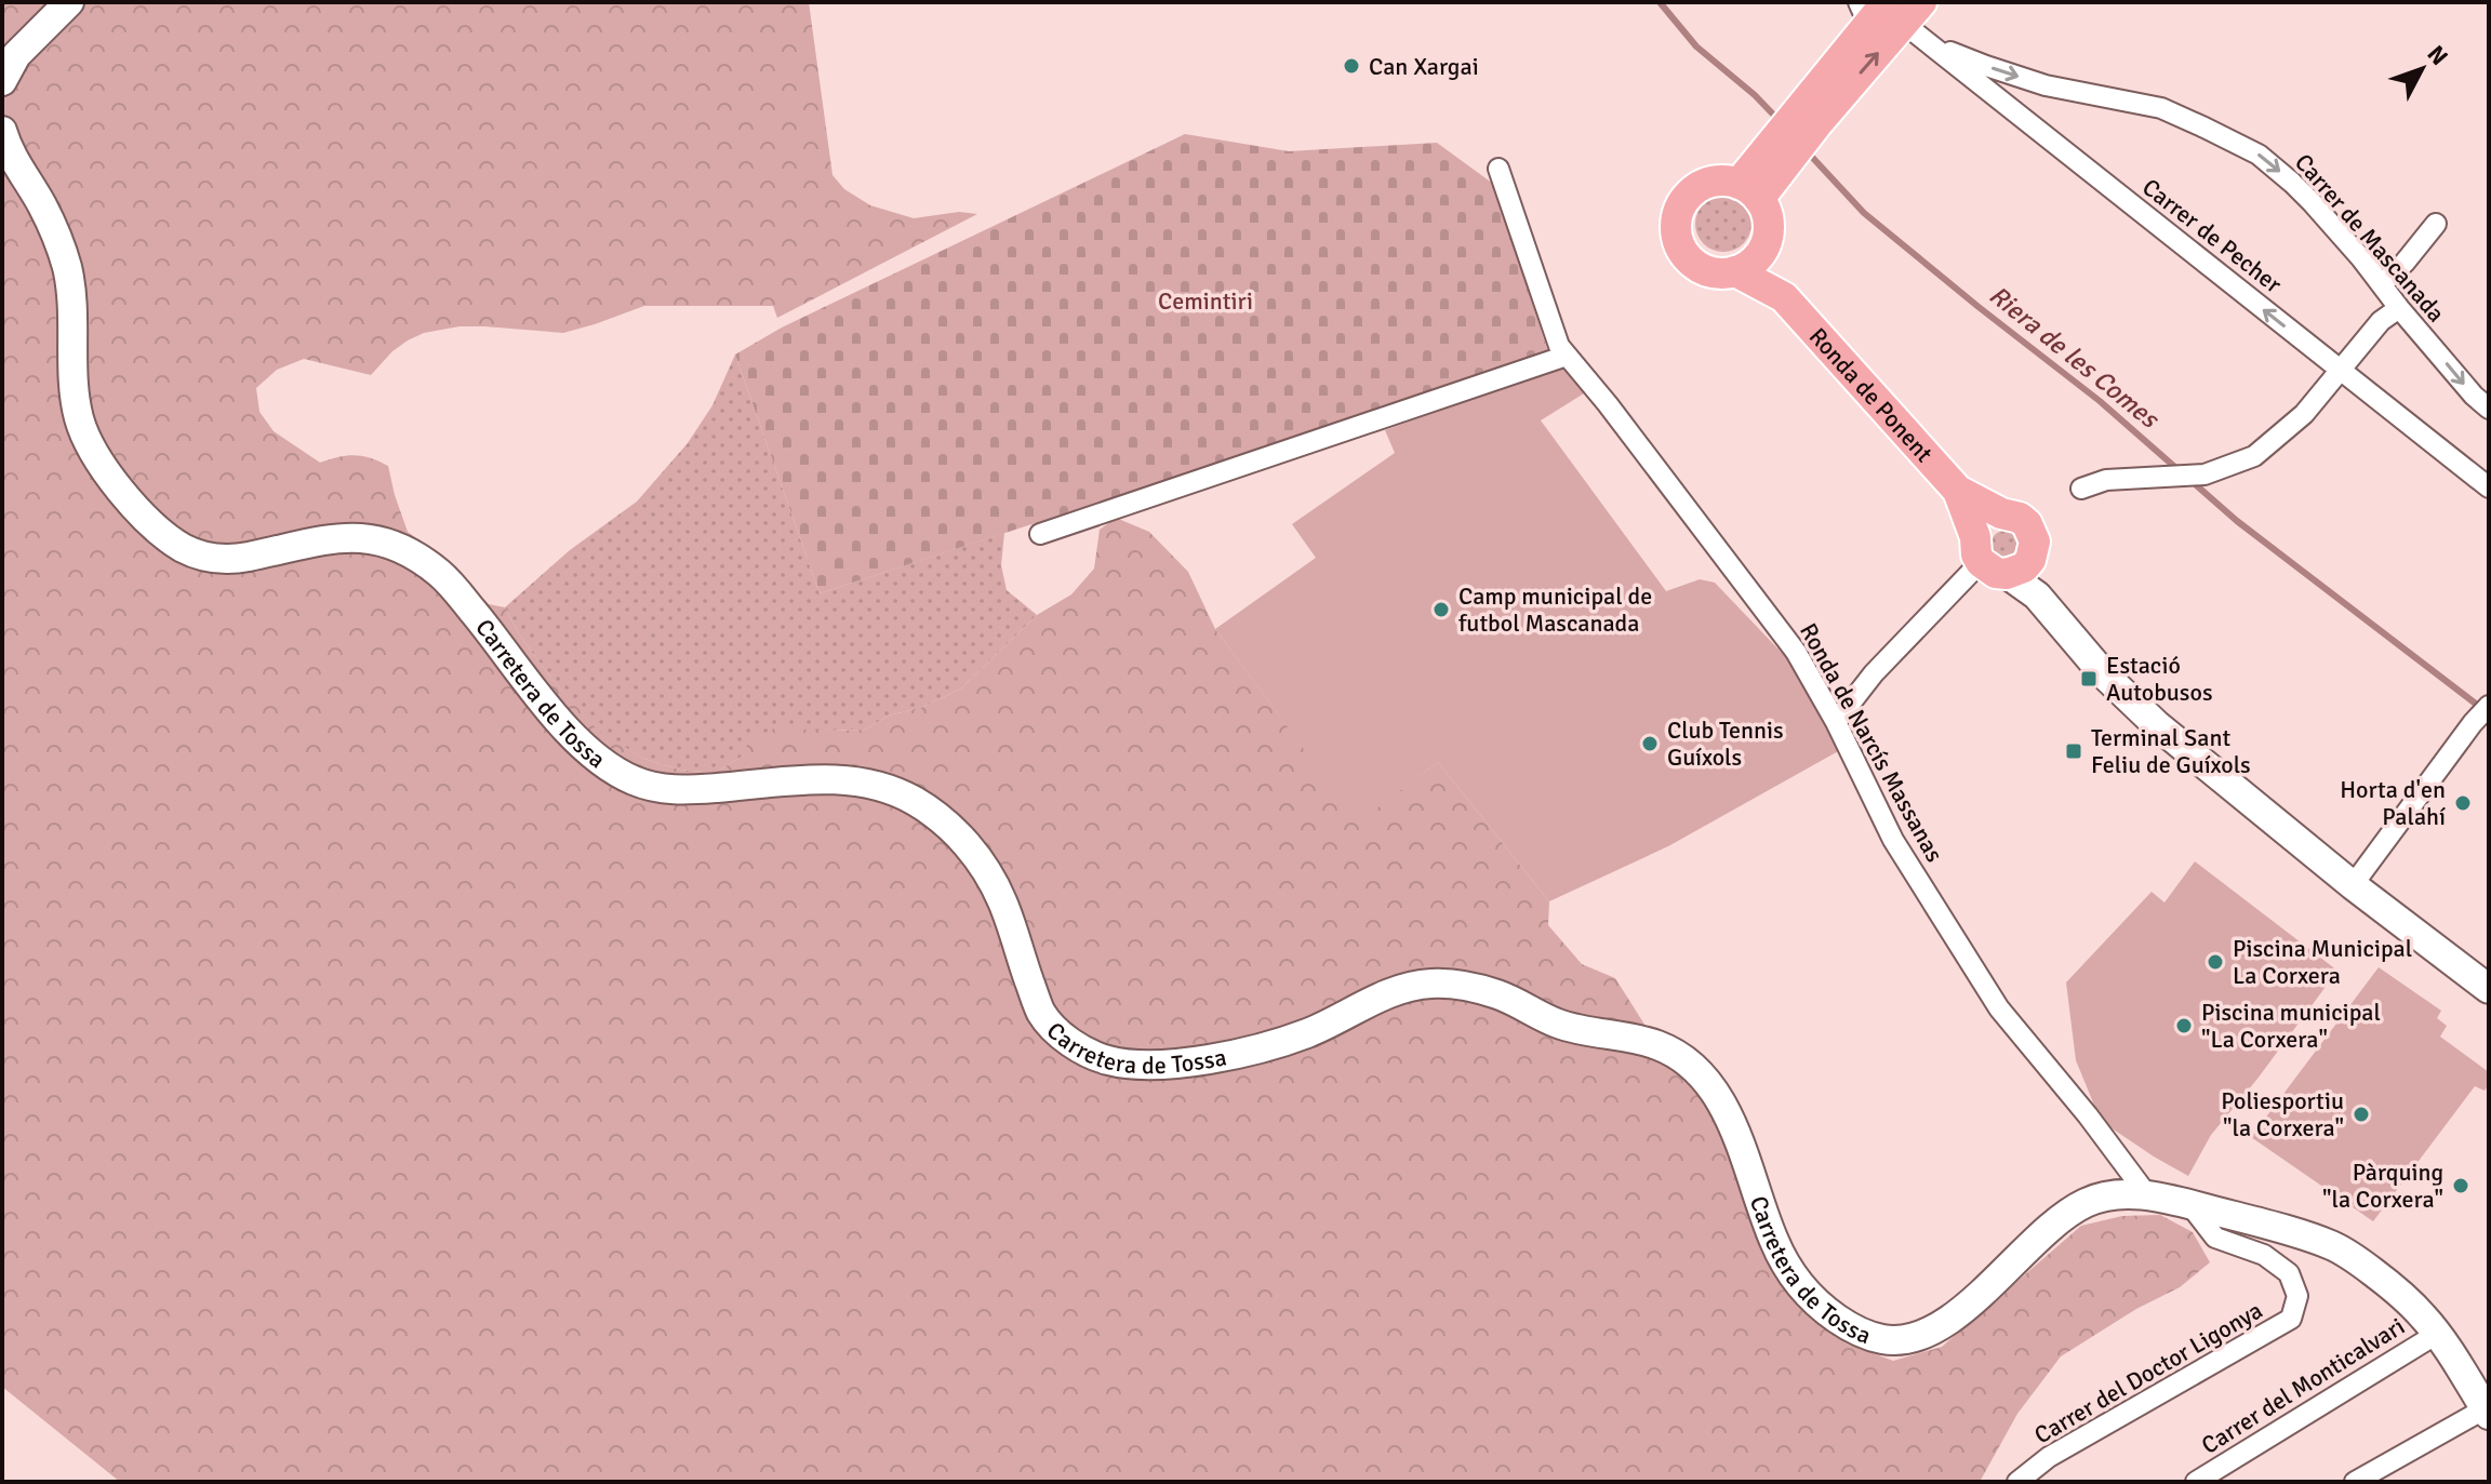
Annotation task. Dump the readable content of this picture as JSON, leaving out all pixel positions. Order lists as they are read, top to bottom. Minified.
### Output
{"streets":{"main road":["Ronda de Ponent","Carretera de Tossa"],"street":["Carrer de Pecher","Carrer de Mascanada","Ronda de Narcís Massanas","Carrer del Doctor Ligonya","Carrer del Monticalvari"]},"crossings":[["Carrer de Pecher","Carrer de Mascanada"],["Carretera de Tossa","Ronda de Narcís Massanas"],["Carretera de Tossa","Carrer del Doctor Ligonya"],["Carretera de Tossa","Carrer del Monticalvari"]],"one_way":["Carrer de Pecher","Carrer de Mascanada"],"water":["Riera de les Comes"],"parks":["Cemintiri"],"places":{"other":["Can Xargai","Camp municipal de futbol Mascanada","Club Tennis Guíxols","Horta d'en Palahí","Piscina Municipal La Corxera","Piscina municipal \"La Corxera\"","Poliesportiu \"la Corxera\"","Pàrquing \"la Corxera\""],"transit":["Estació Autobusos","Terminal Sant Feliu de Guíxols"]},"north":"top right"}
